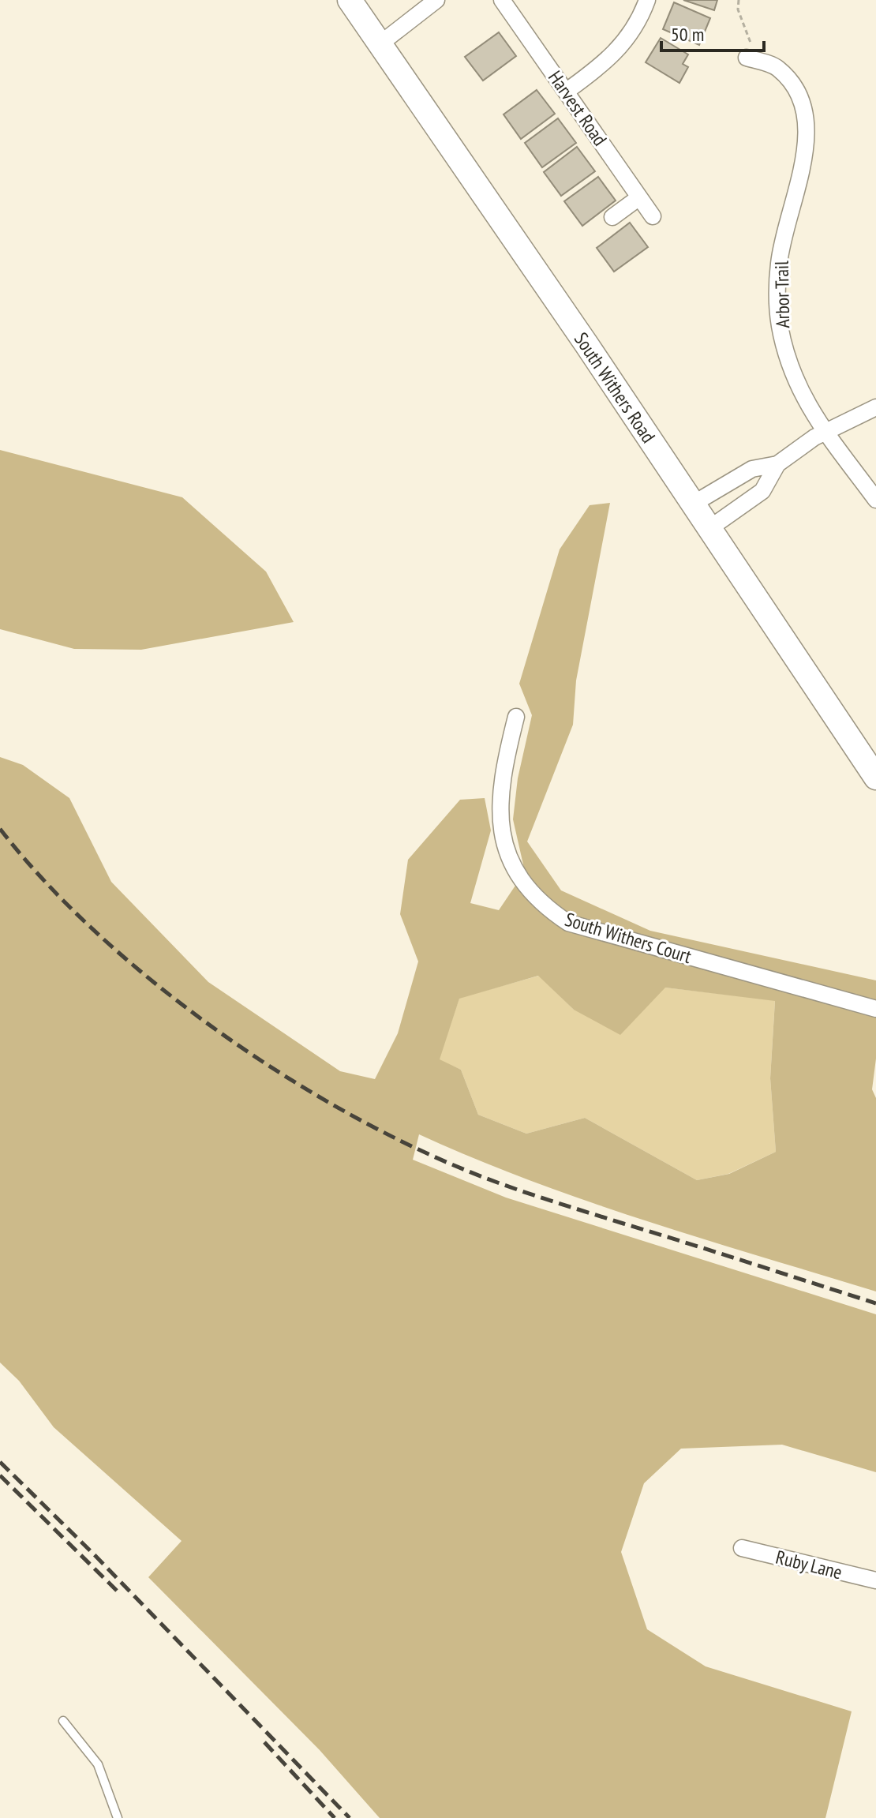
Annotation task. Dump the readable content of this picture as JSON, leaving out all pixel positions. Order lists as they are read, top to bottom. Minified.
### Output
{"streets":{"main road":["South Withers Road"],"street":["Harvest Road","Arbor Trail","South Withers Court","Ruby Lane"]},"scale_bar":"50 m"}
